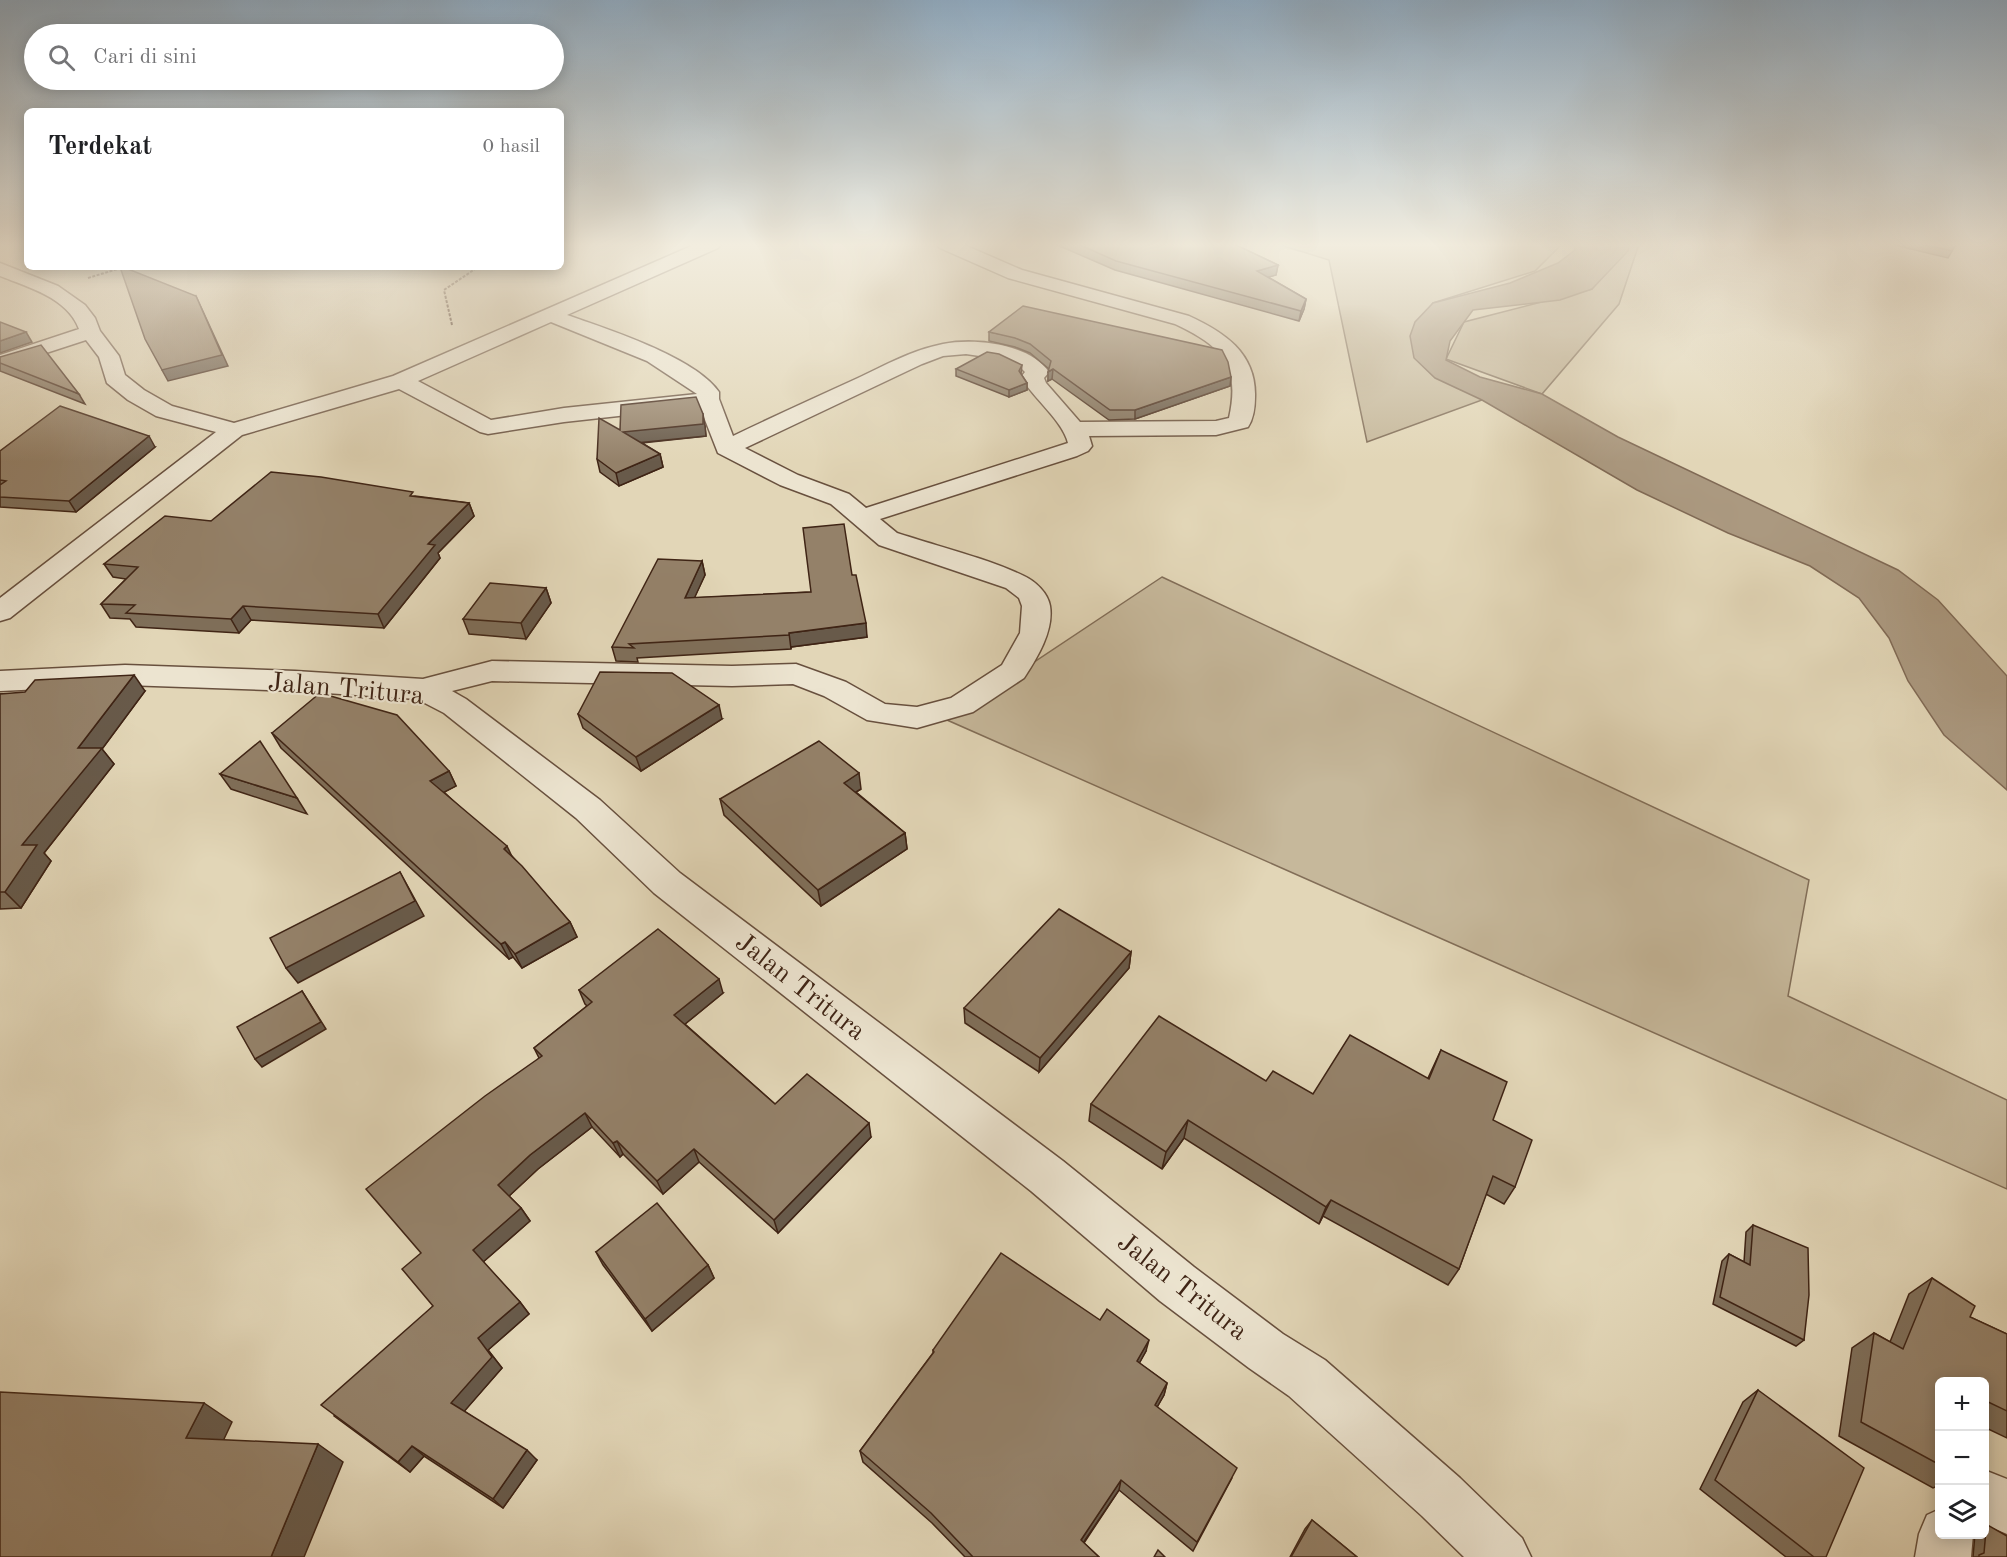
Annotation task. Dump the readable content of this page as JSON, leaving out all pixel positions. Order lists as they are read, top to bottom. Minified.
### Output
{"streets":{"street":["Jalan Tritura"]},"page":{"search":"Cari di sini","heading":["Terdekat","0 hasil"],"map_buttons":["+","−"]}}
